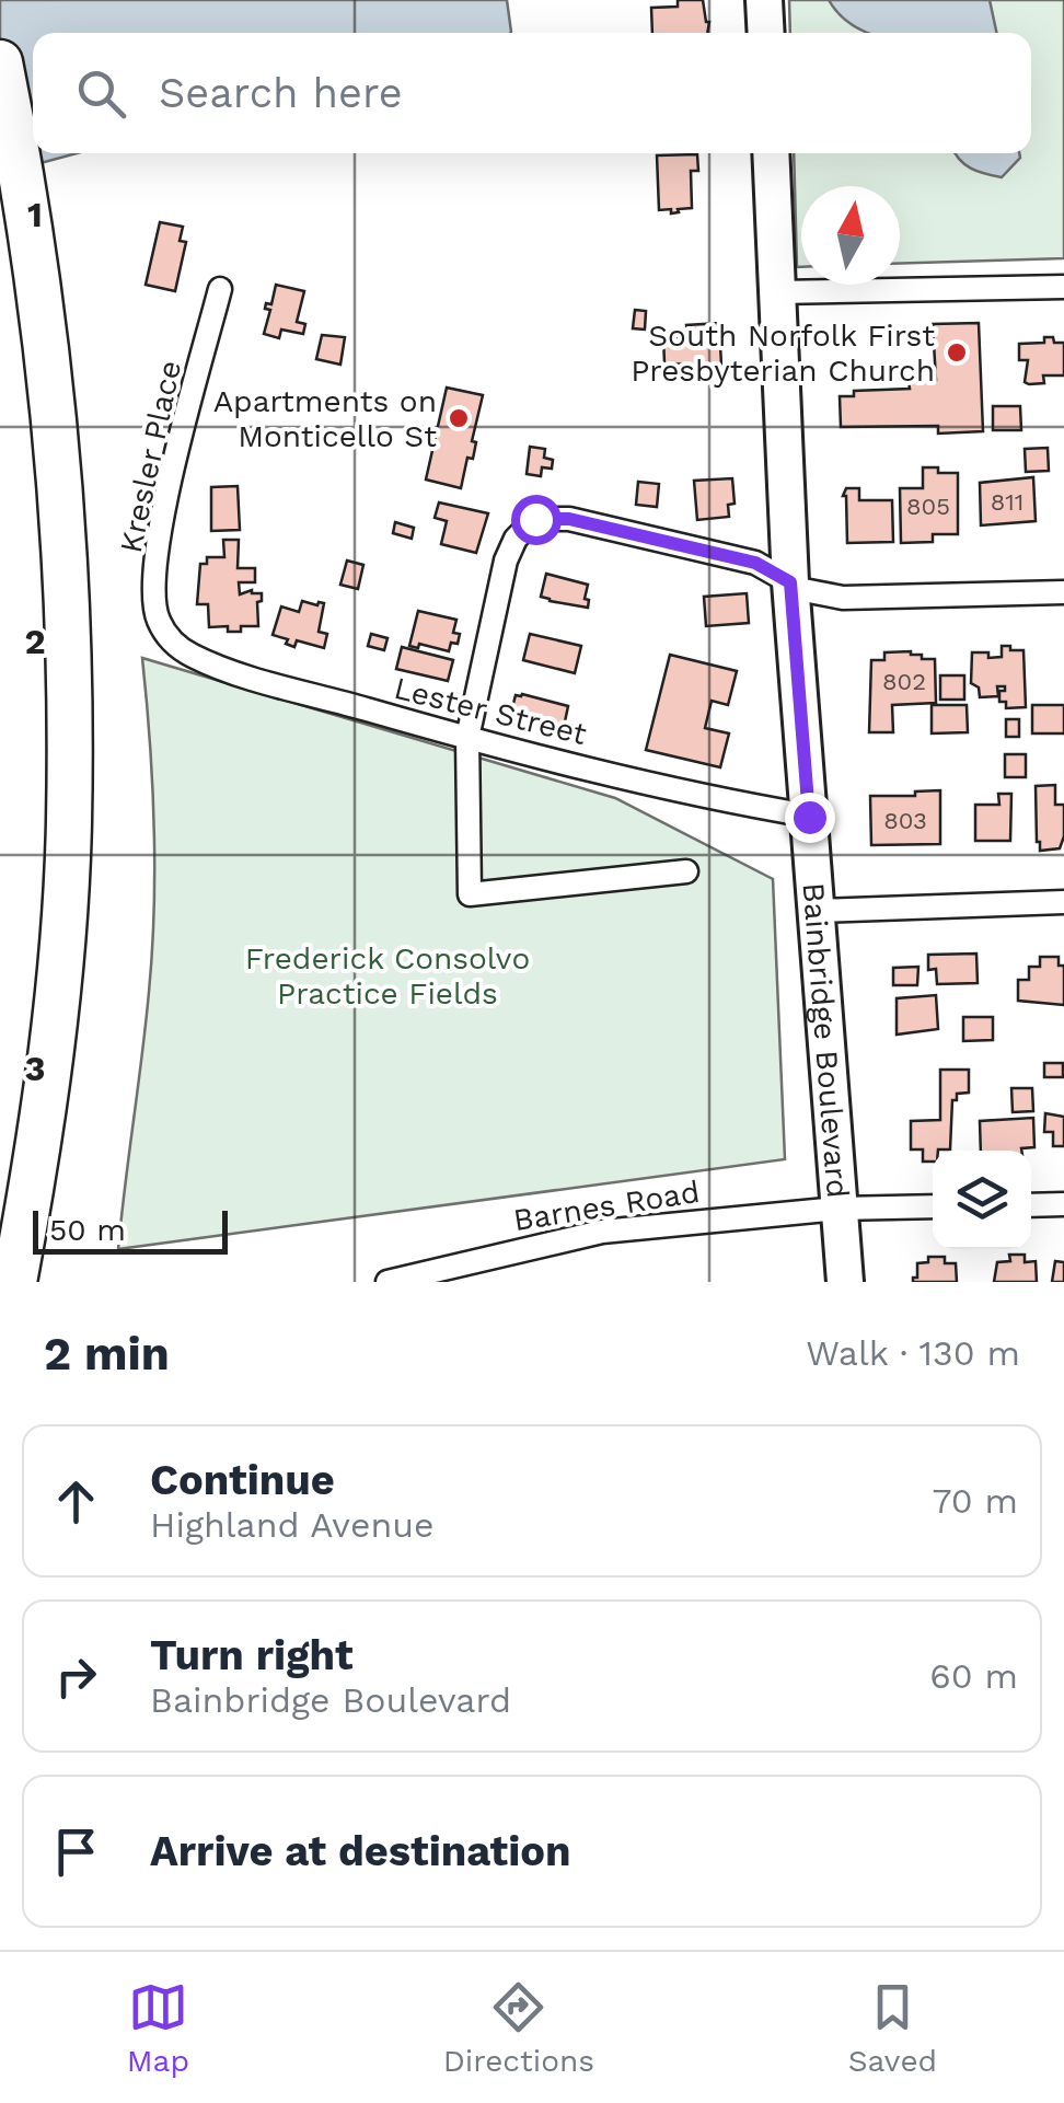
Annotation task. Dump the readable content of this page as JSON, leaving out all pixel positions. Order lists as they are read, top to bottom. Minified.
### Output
{"streets":{"main road":["Bainbridge Boulevard"],"street":["Kresler Place","Lester Street","Barnes Road"]},"crossings":[["Kresler Place","Lester Street"],["Lester Street","Bainbridge Boulevard"],["Bainbridge Boulevard","Barnes Road"]],"parks":["Frederick Consolvo Practice Fields"],"places":["South Norfolk First Presbyterian Church","Apartments on Monticello St"],"house_numbers":["811","805","802","803"],"scale_bar":"50 m","north":"top","page":{"search":"Search here","scale":"50 m","heading":["2 min","Walk · 130 m"],"list":[["Continue","Highland Avenue","70 m"],["Turn right","Bainbridge Boulevard","60 m"],"Arrive at destination"],"nav":["Map","Directions","Saved"]},"grid":{"rows":["1","2","3"]}}
